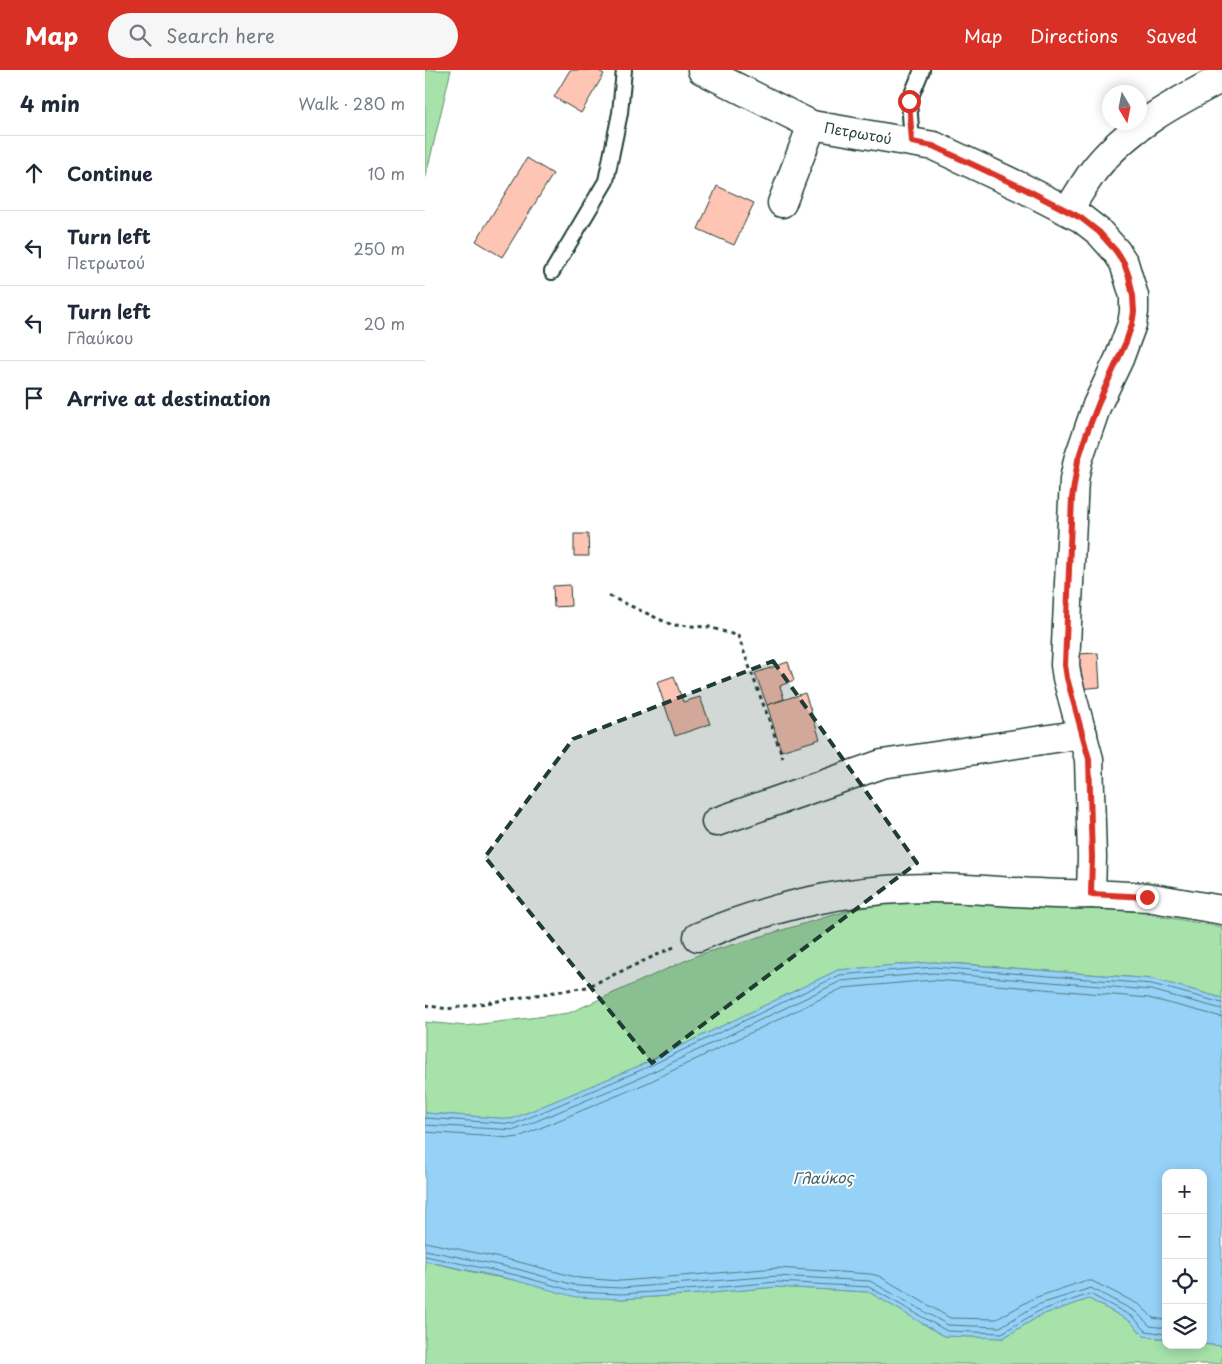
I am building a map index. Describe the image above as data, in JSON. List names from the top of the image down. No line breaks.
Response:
{"streets":{"street":["Πετρωτού"]},"water":["Γλαύκος"],"north":"bottom","page":{"header":"Map","search":"Search here","nav":["Map","Directions","Saved"],"heading":["4 min","Walk · 280 m"],"list":[["Continue","10 m"],["Turn left","Πετρωτού","250 m"],["Turn left","Γλαύκου","20 m"],"Arrive at destination"],"map_buttons":["+","−"]}}
